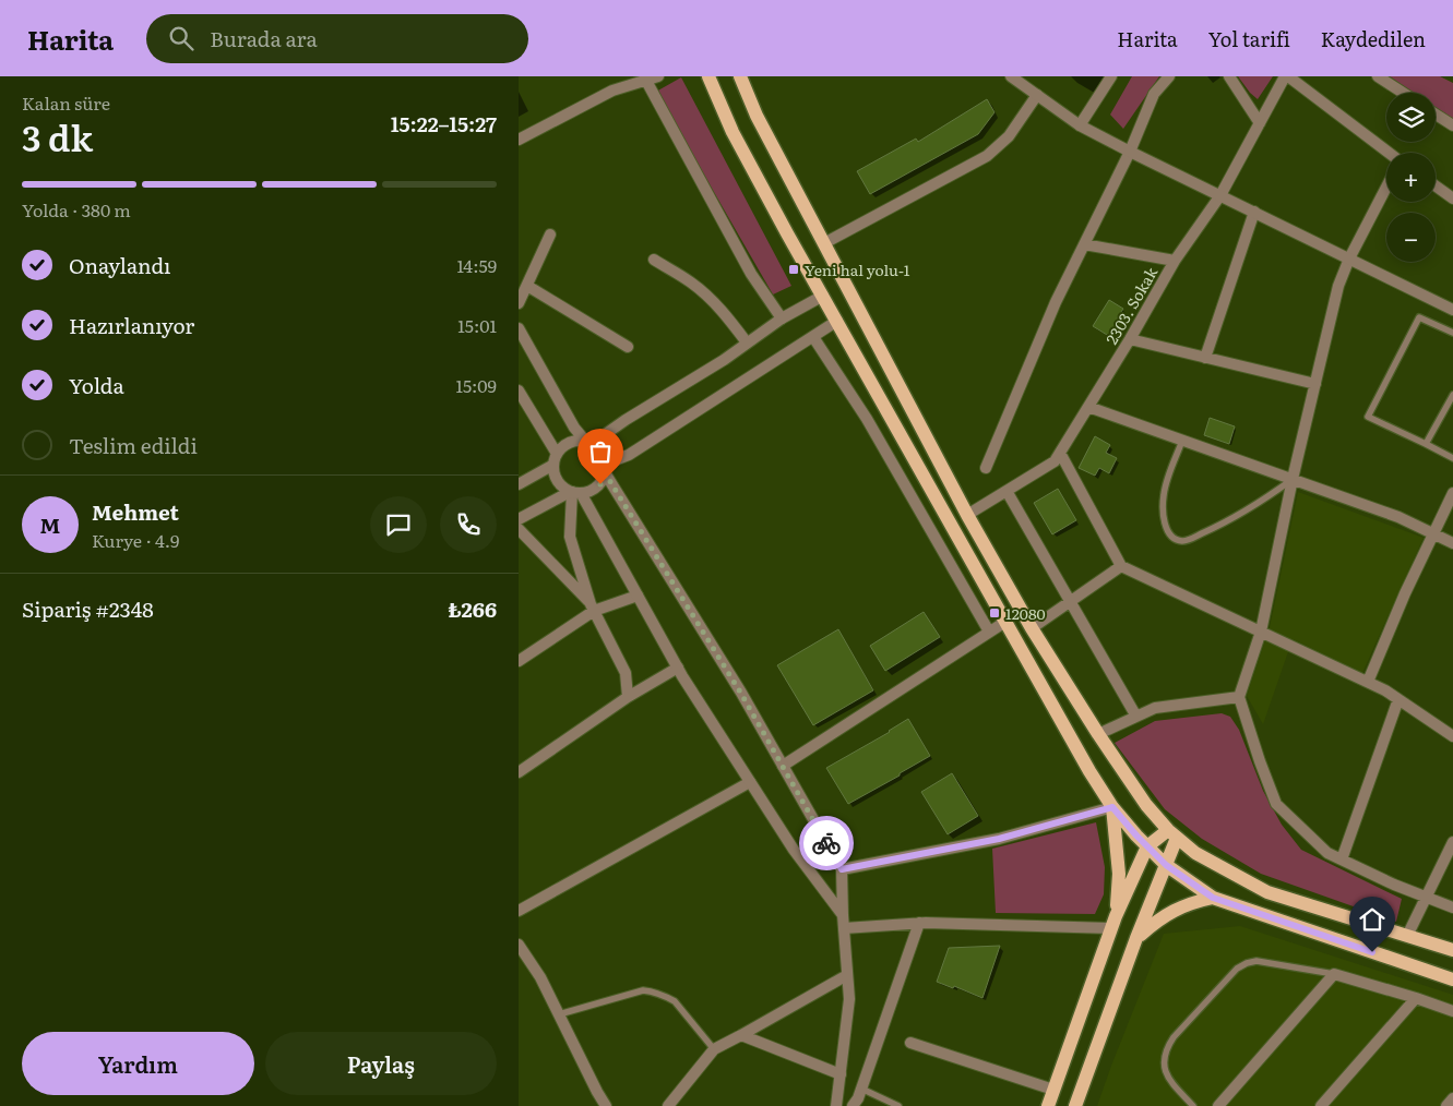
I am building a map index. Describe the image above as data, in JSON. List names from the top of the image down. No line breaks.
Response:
{"streets":{"street":["2303. Sokak"]},"places":{"transit":["Yeni hal yolu-1","12080"]},"page":{"header":"Harita","search":"Burada ara","nav":["Harita","Yol tarifi","Kaydedilen"],"heading":["3 dk","Kalan süre","15:22–15:27"],"panel":["Mehmet","Kurye · 4.9","Sipariş #2348","₺266"],"map_buttons":["+","−"],"bar":"Yolda · 380 m","list":[["Onaylandı","14:59"],["Hazırlanıyor","15:01"],["Yolda","15:09"],"Teslim edildi"],"round":"M","buttons":["Yardım","Paylaş"]}}
